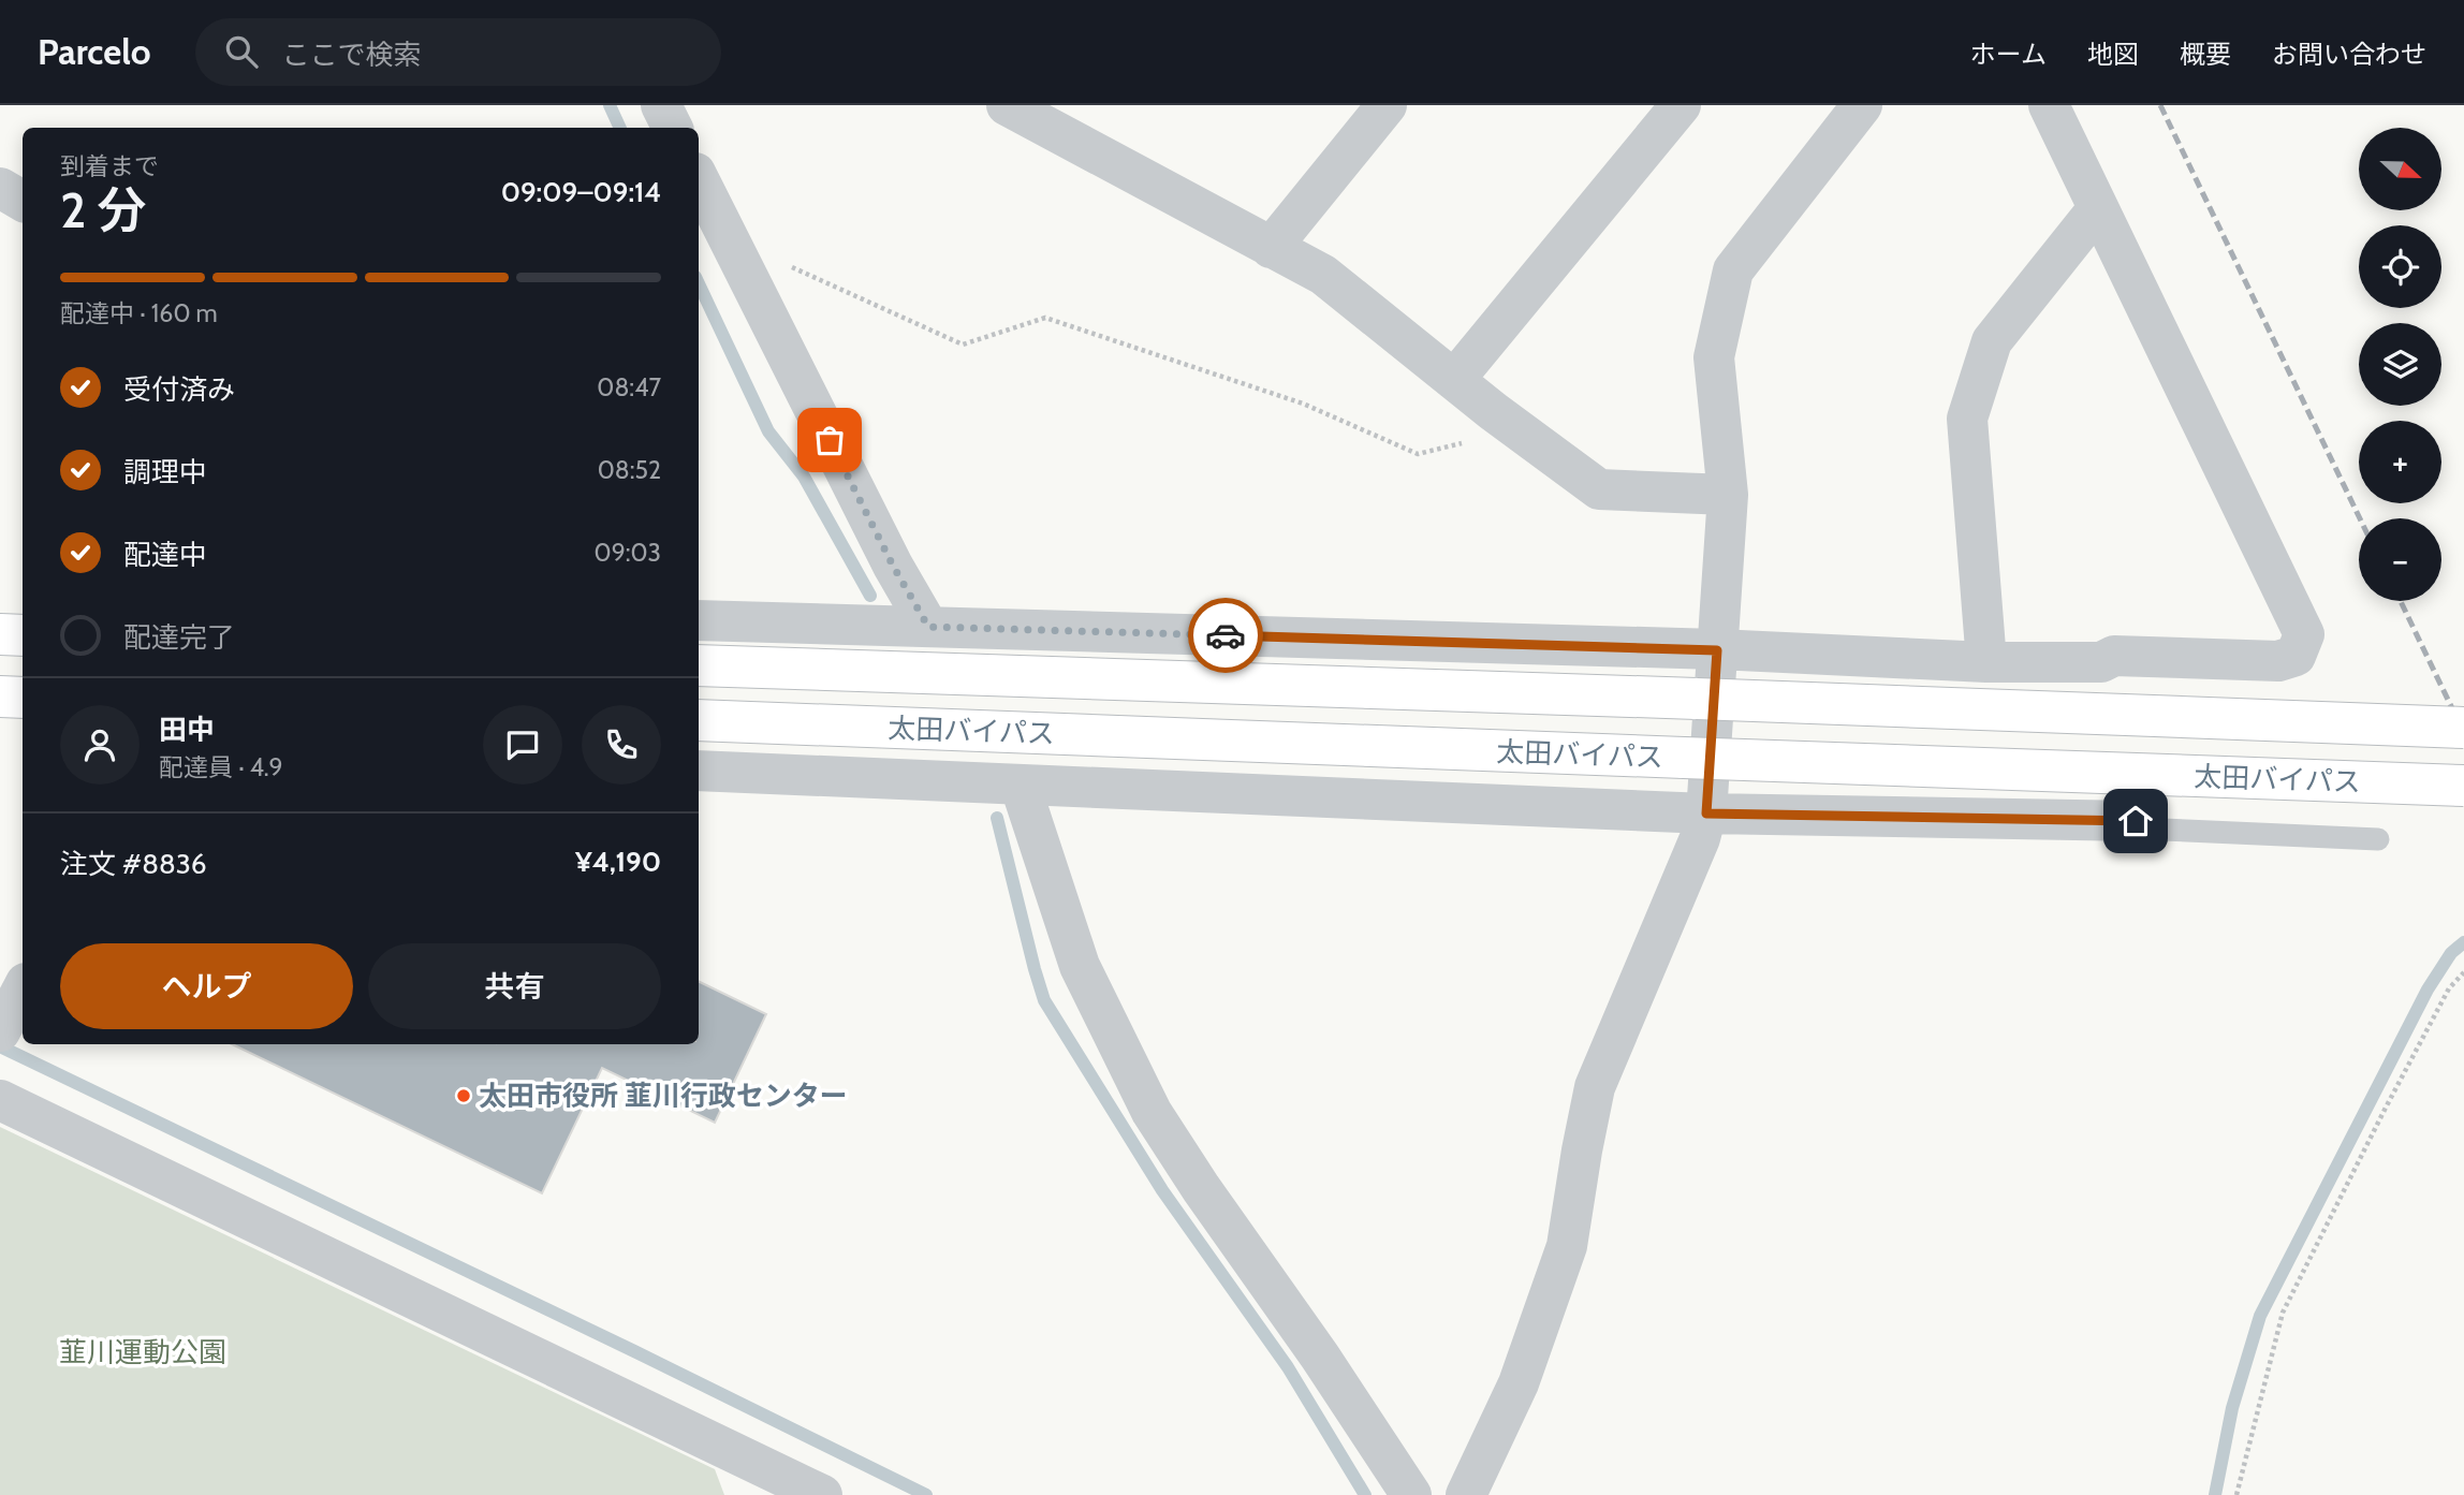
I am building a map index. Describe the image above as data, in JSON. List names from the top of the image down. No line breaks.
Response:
{"streets":{"highway":["太田バイパス"]},"parks":["韮川運動公園"],"places":["太田市役所 韮川行政センター"],"north":"right","page":{"header":"Parcelo","search":"ここで検索","nav":["ホーム","地図","概要","お問い合わせ"],"map_buttons":["+","−"],"heading":["2 分","到着まで","09:09–09:14"],"panel":["田中","配達員 · 4.9","注文 #8836","¥4,190"],"bar":"配達中 · 160 m","list":[["受付済み","08:47"],["調理中","08:52"],["配達中","09:03"],"配達完了"],"buttons":["ヘルプ","共有"]}}
